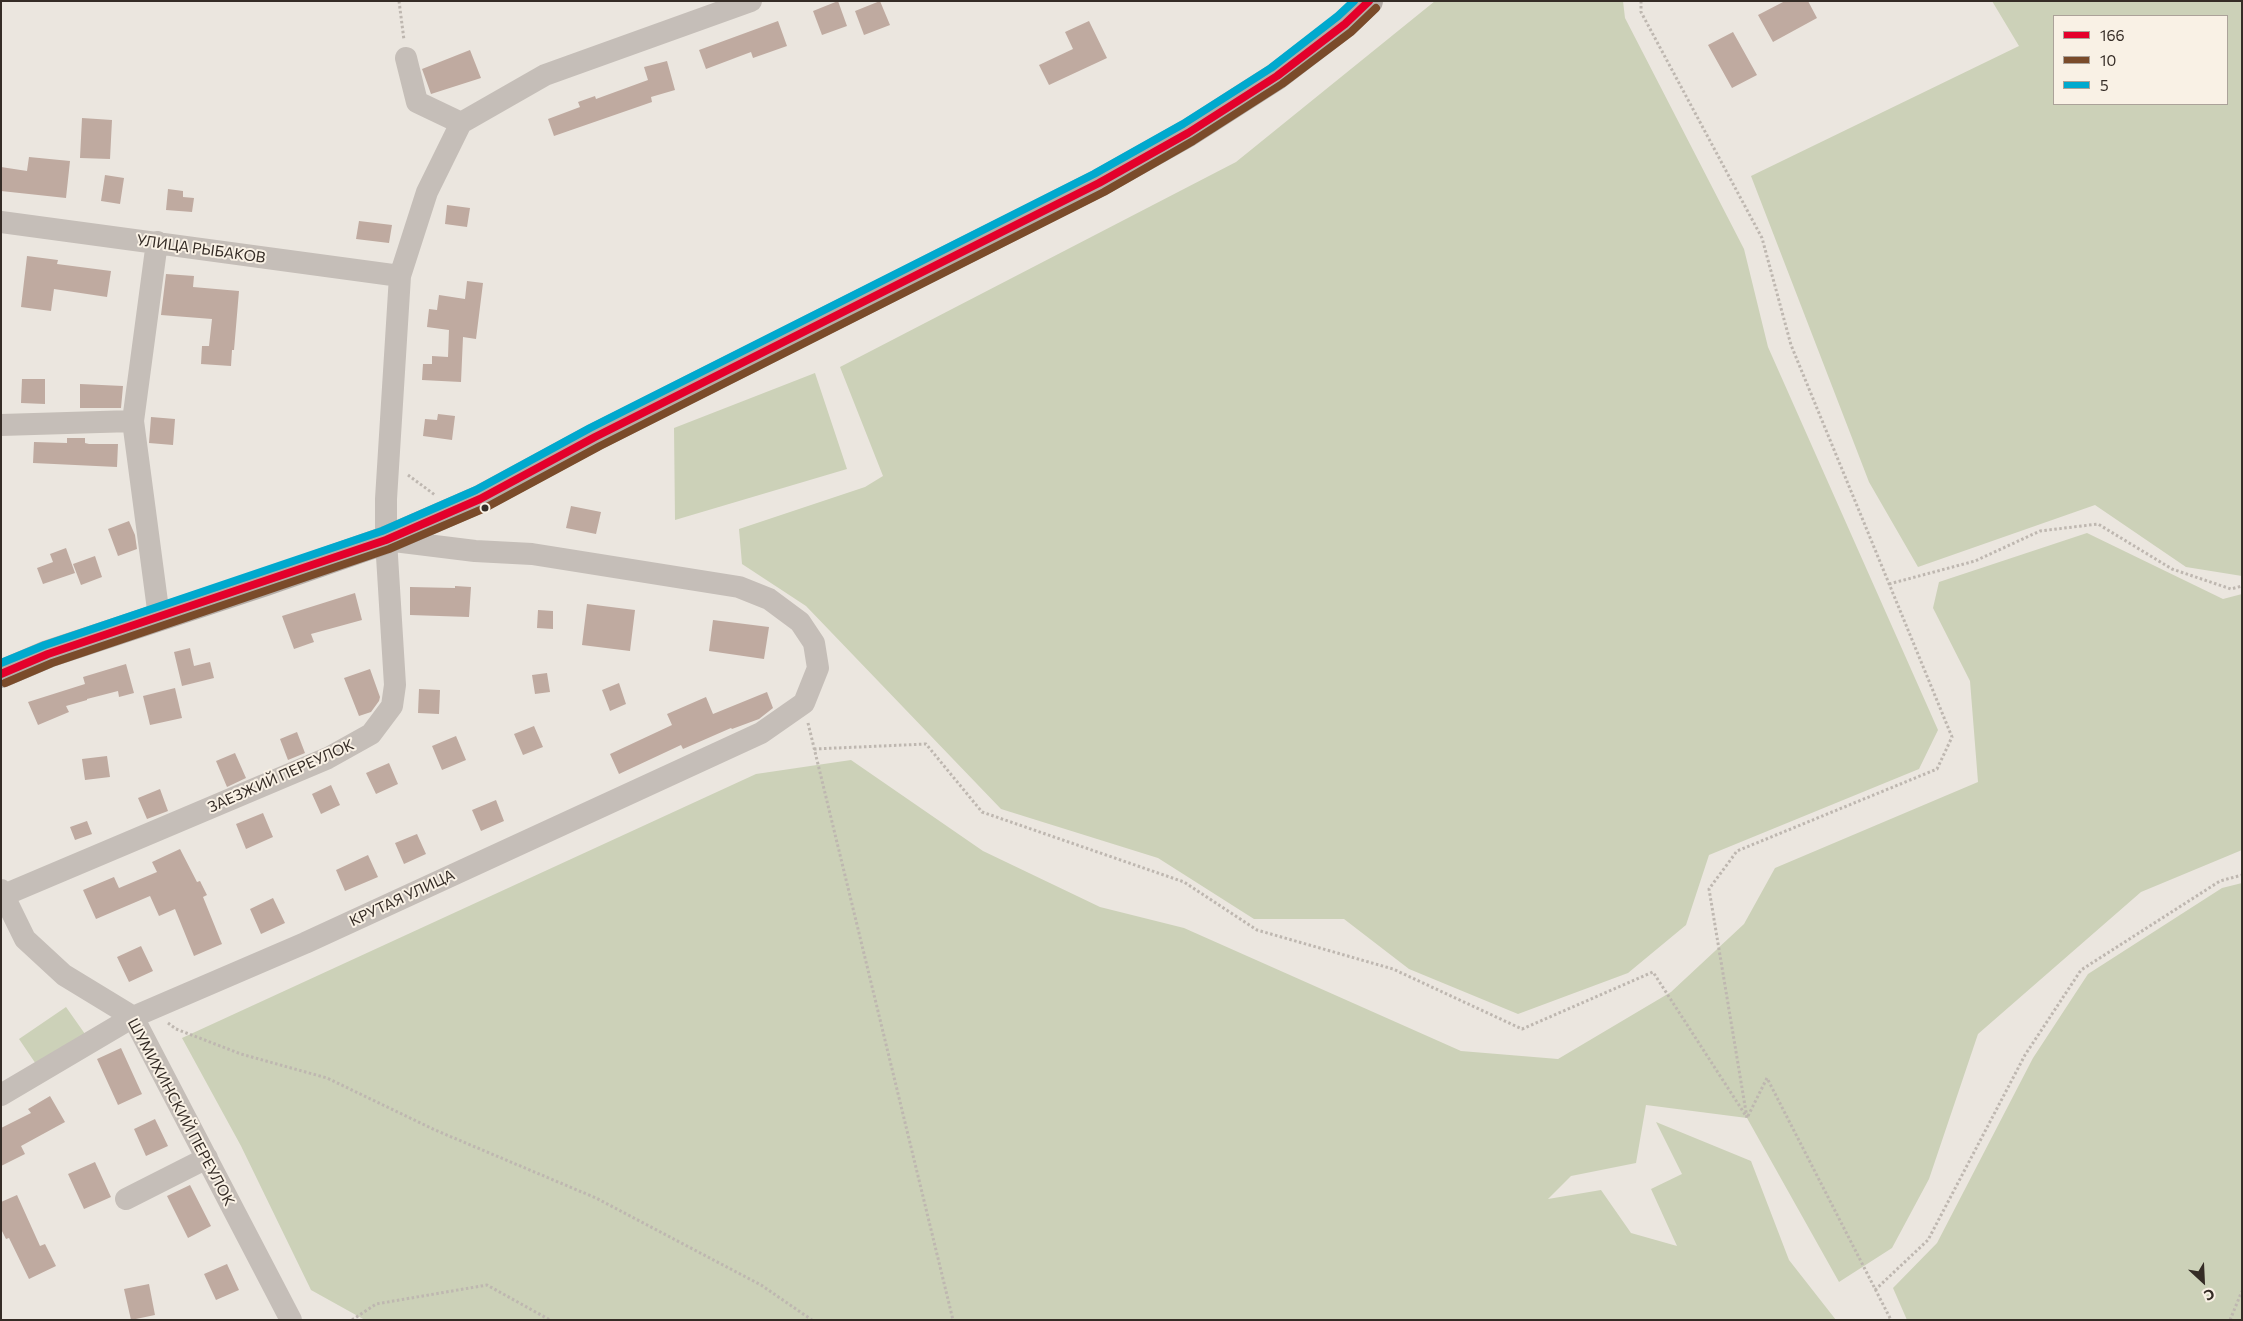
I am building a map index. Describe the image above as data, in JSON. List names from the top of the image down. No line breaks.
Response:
{"streets":{"street":["УЛИЦА РЫБАКОВ","ЗАЕЗЖИЙ ПЕРЕУЛОК","КРУТАЯ УЛИЦА","ШУМИХИНСКИЙ ПЕРЕУЛОК"]},"crossings":[["УЛИЦА РЫБАКОВ","ЗАЕЗЖИЙ ПЕРЕУЛОК"],["ЗАЕЗЖИЙ ПЕРЕУЛОК","ШУМИХИНСКИЙ ПЕРЕУЛОК"],["КРУТАЯ УЛИЦА","ШУМИХИНСКИЙ ПЕРЕУЛОК"]],"lines":["transit line 166","transit line 5","transit line 10"],"legend":["166","10","5"],"north":"bottom right"}
